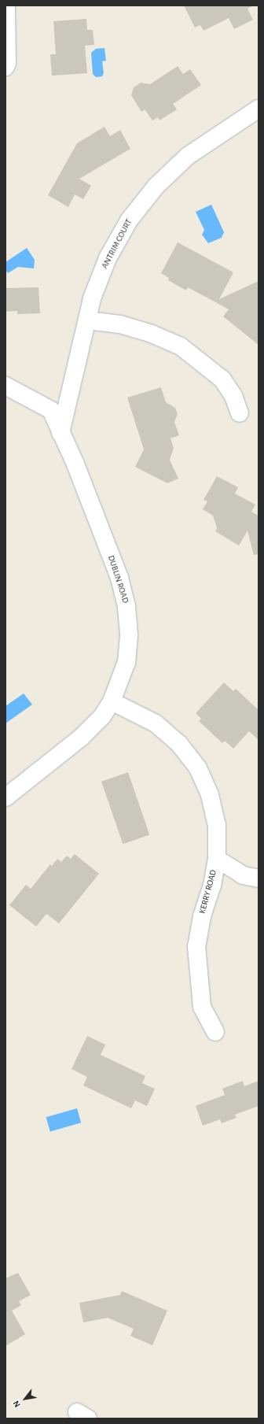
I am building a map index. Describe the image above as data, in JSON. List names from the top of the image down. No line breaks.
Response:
{"streets":{"street":["ANTRIM COURT","DUBLIN ROAD","KERRY ROAD"]},"crossings":[["ANTRIM COURT","DUBLIN ROAD"],["DUBLIN ROAD","KERRY ROAD"]],"north":"bottom left"}
